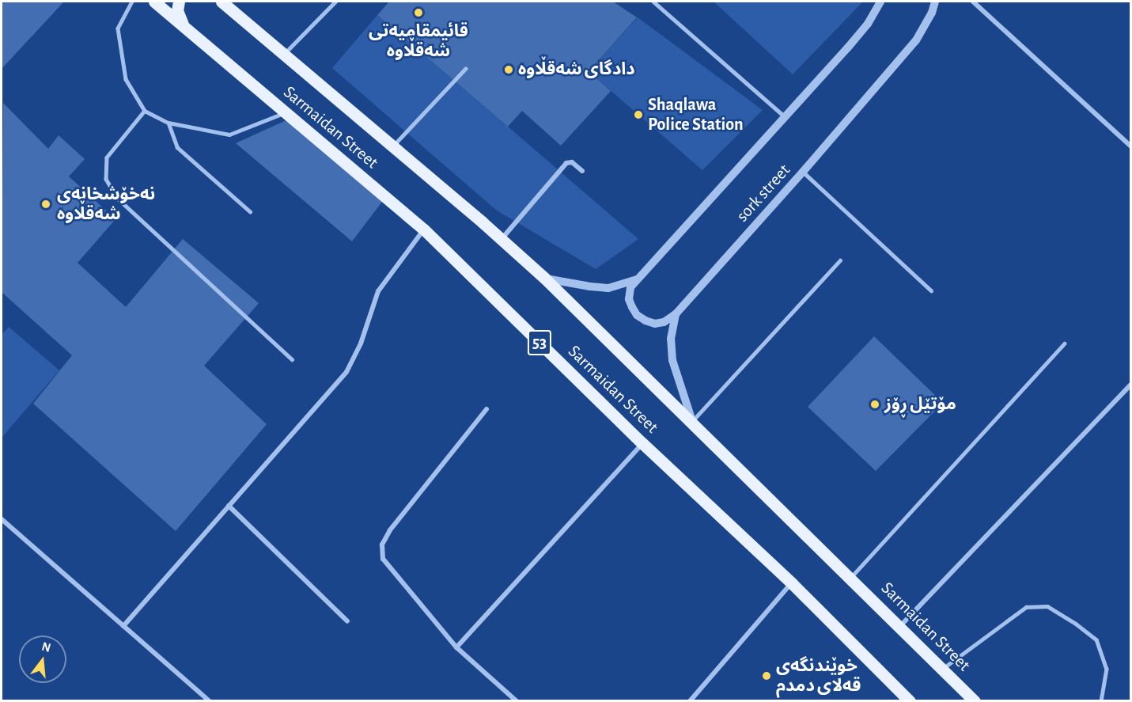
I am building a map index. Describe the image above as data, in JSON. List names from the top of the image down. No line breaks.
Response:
{"streets":{"main road":["Sarmaidan Street","53"],"street":["sork street"]},"crossings":[["Sarmaidan Street","sork street"]],"places":["قائیمقامیەتی شەقڵاوە","دادگای شەقڵاوە","Shaqlawa Police Station","نەخۆشخانەی شەقڵاوە","مۆتێل ڕۆز","خوێندنگەی قەلای دمدم"],"north":"top"}
